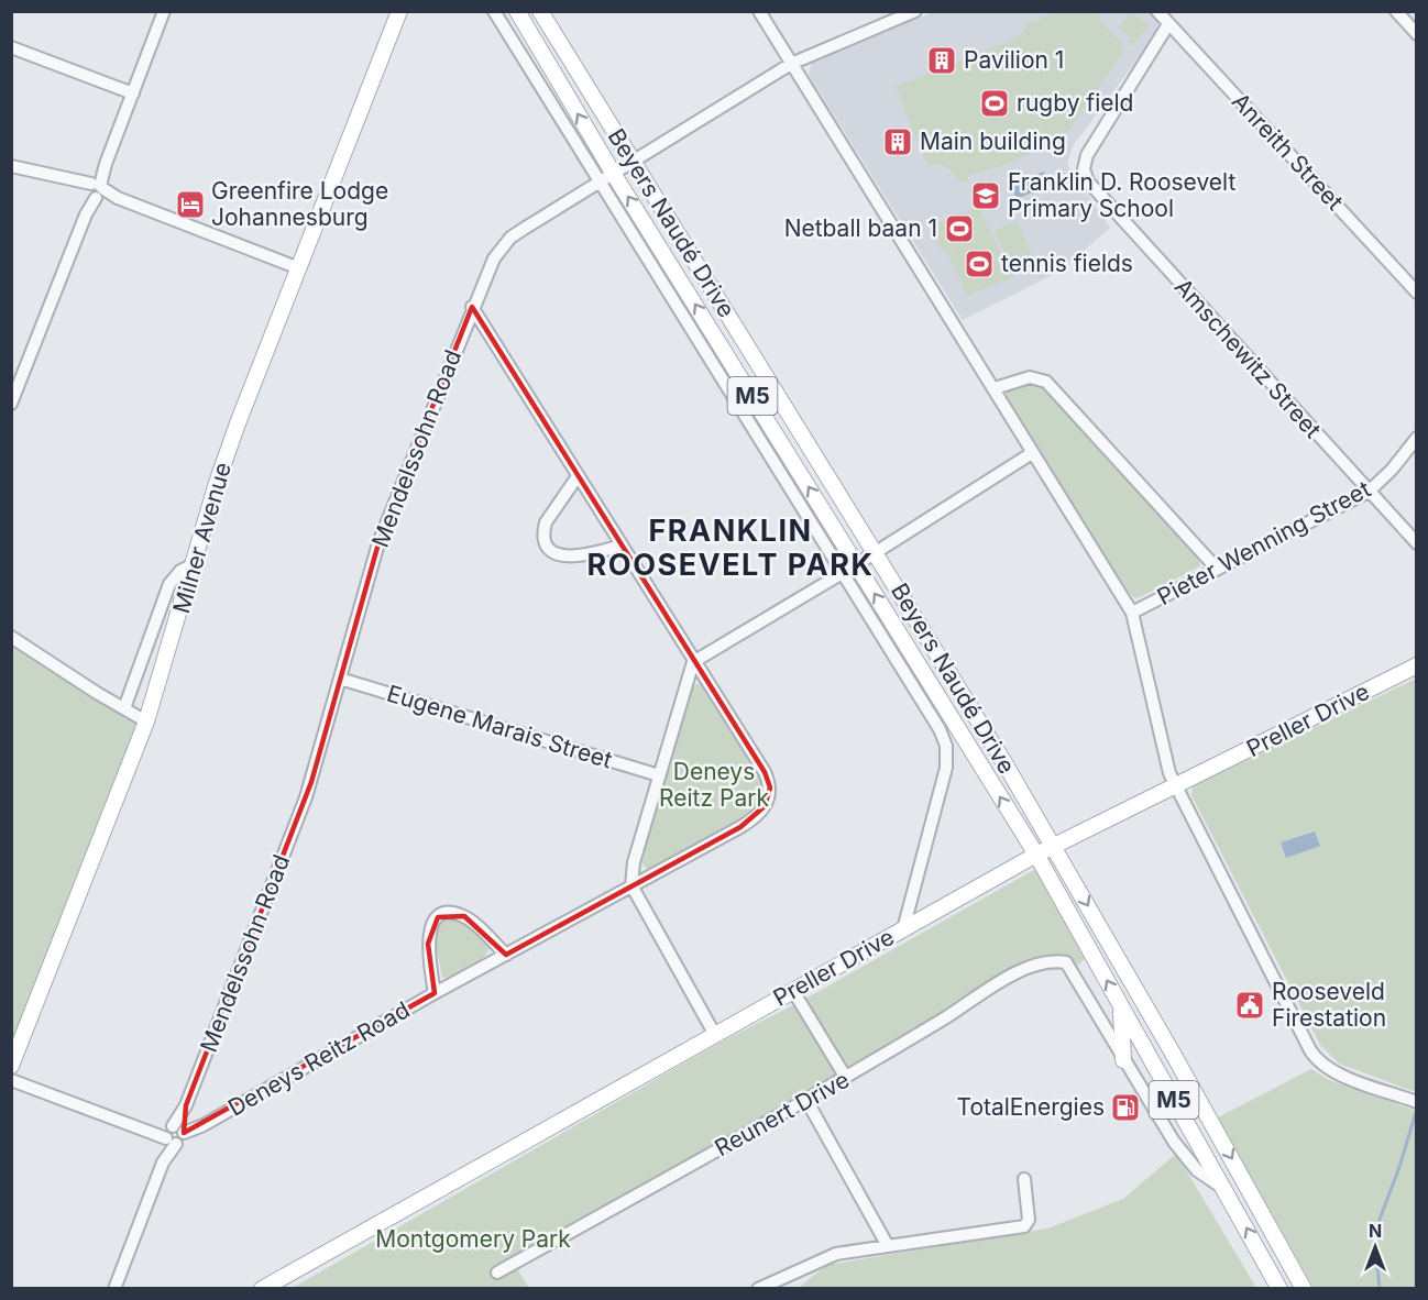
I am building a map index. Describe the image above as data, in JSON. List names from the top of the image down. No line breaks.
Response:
{"streets":{"main road":["Beyers Naudé Drive","M5","Milner Avenue","Preller Drive"],"street":["Anreith Street","Amschewitz Street","Mendelssohn Road","Pieter Wenning Street","Eugene Marais Street","Deneys Reitz Road","Reunert Drive"]},"crossings":[["Anreith Street","Amschewitz Street"],["Beyers Naudé Drive","Mendelssohn Road"],["Beyers Naudé Drive","Preller Drive"],["Beyers Naudé Drive","Reunert Drive"],["Amschewitz Street","Pieter Wenning Street"],["Mendelssohn Road","Eugene Marais Street"],["Mendelssohn Road","Deneys Reitz Road"]],"districts":["FRANKLIN ROOSEVELT PARK"],"parks":["Deneys Reitz Park","Montgomery Park"],"places":{"building":["Pavilion 1","Main building"],"sports":["rugby field","Netball baan 1","tennis fields"],"school or university":["Franklin D. Roosevelt Primary School"],"hotel":["Greenfire Lodge Johannesburg"],"public building":["Rooseveld Firestation"],"fuel station":["TotalEnergies"]},"north":"top"}
